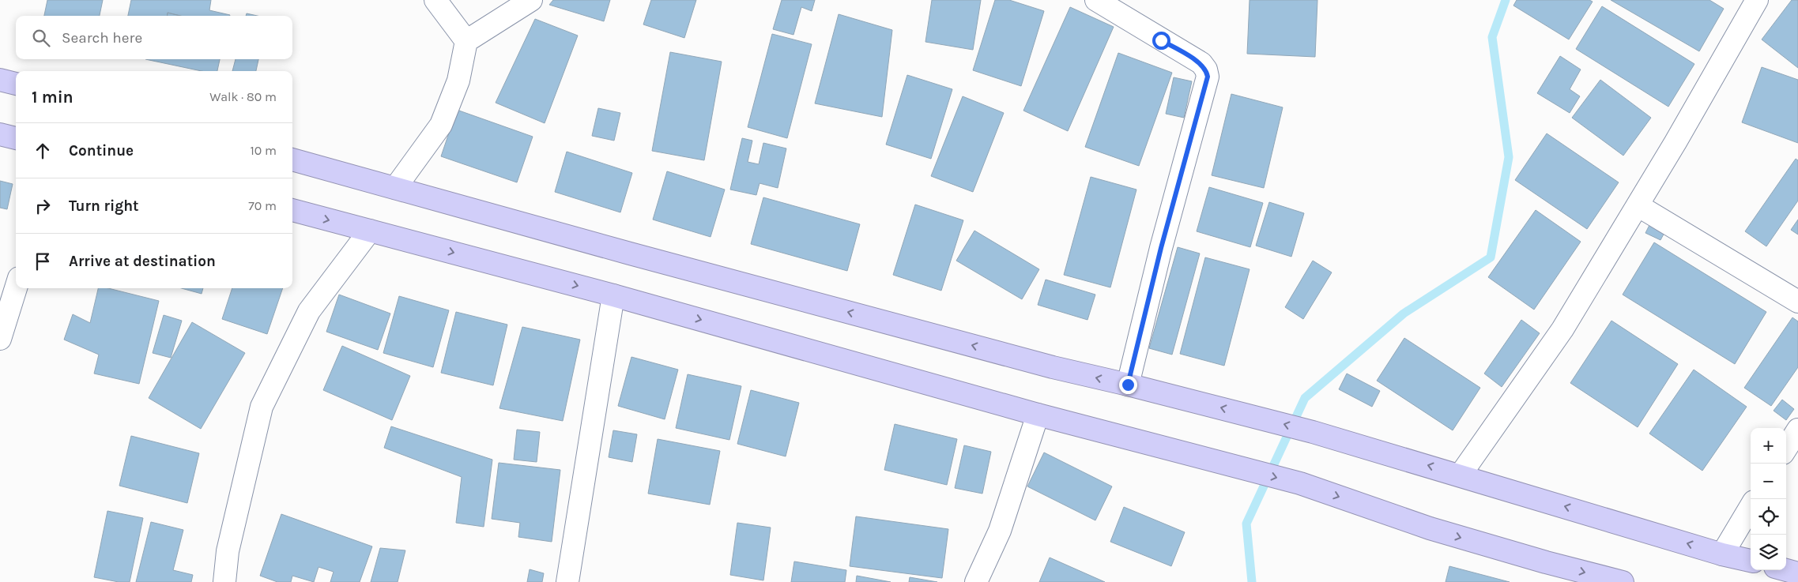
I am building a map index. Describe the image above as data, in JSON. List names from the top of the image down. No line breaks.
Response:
{"page":{"search":"Search here","heading":["1 min","Walk · 80 m"],"list":[["Continue","10 m"],["Turn right","70 m"],"Arrive at destination"],"map_buttons":["+","−"]}}
